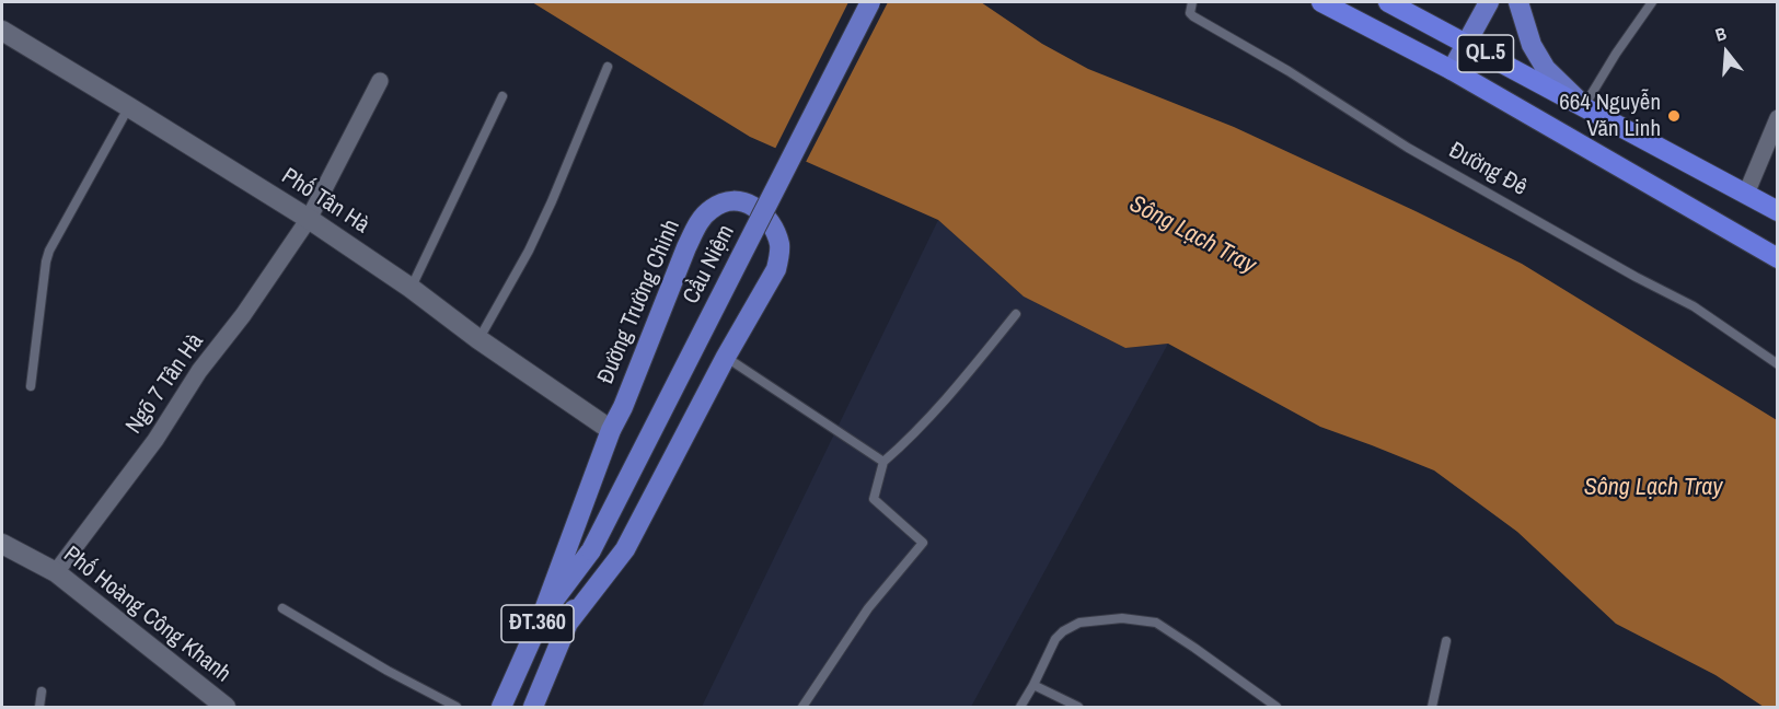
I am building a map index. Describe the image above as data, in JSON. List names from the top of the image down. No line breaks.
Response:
{"streets":{"highway":["QL.5"],"main road":["Cầu Niệm","Đường Trường Chinh","ĐT.360"],"street":["Phố Tân Hà","Ngõ 7 Tân Hà","Phố Hoàng Công Khanh"],"lane":["Đường Đê"]},"crossings":[["Phố Tân Hà","Đường Trường Chinh"],["Phố Tân Hà","Ngõ 7 Tân Hà"],["Cầu Niệm","Đường Trường Chinh"],["Ngõ 7 Tân Hà","Phố Hoàng Công Khanh"]],"water":["Sông Lạch Tray"],"places":["664 Nguyễn Văn Linh"],"north":"top"}
